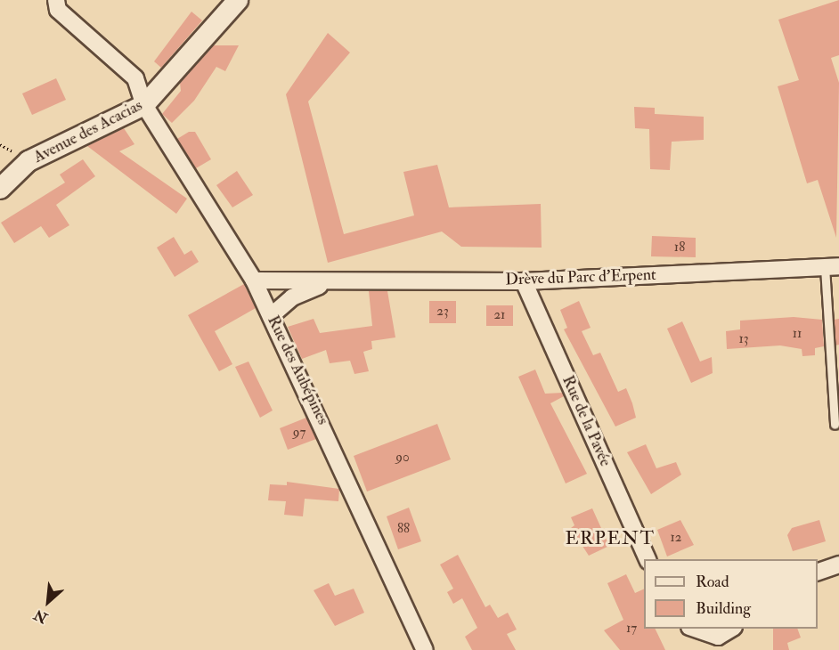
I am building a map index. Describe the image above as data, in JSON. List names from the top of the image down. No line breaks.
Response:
{"streets":{"street":["Avenue des Acacias","Drève du Parc d'Erpent","Rue des Aubépines","Rue de la Pavée"]},"crossings":[["Avenue des Acacias","Rue des Aubépines"],["Drève du Parc d'Erpent","Rue des Aubépines"],["Drève du Parc d'Erpent","Rue de la Pavée"]],"districts":["ERPENT"],"house_numbers":["18","23","21","11","13","97","90","88","12","17"],"legend":["Road","Building"],"north":"bottom left"}
